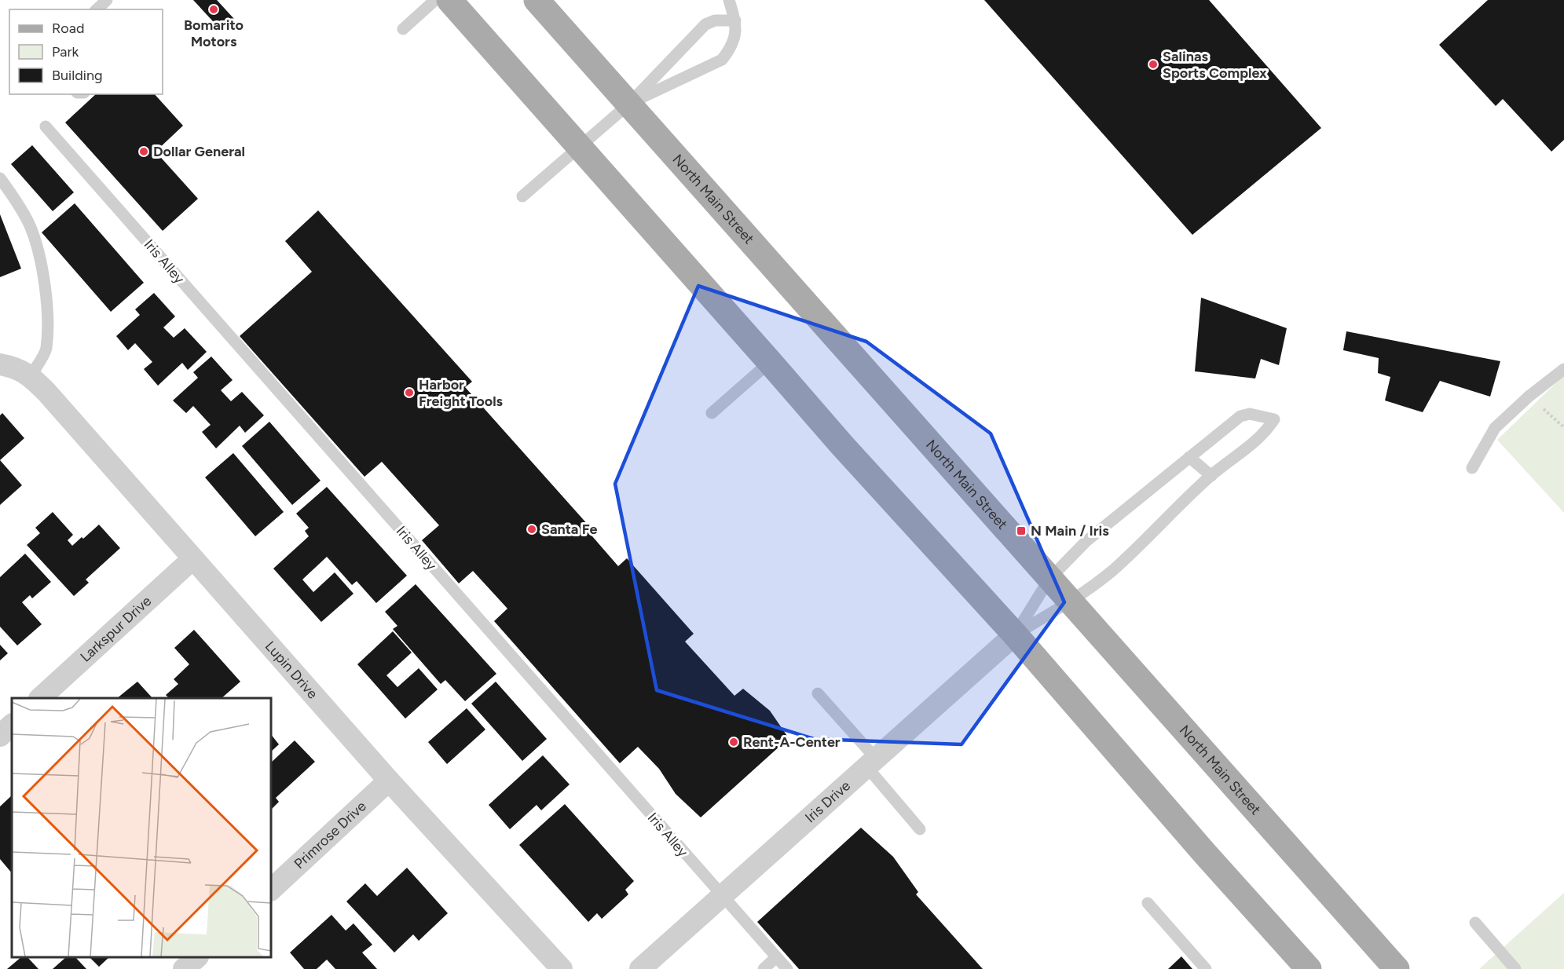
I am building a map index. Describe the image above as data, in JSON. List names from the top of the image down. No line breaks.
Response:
{"streets":{"main road":["North Main Street"],"street":["Larkspur Drive","Lupin Drive","Iris Drive","Primrose Drive"],"lane":["Iris Alley"]},"crossings":[["Iris Alley","Iris Drive"],["Larkspur Drive","Lupin Drive"],["Lupin Drive","Primrose Drive"]],"places":{"other":["Bomarito Motors","Salinas Sports Complex","Dollar General","Harbor Freight Tools","Santa Fe","Rent-A-Center"],"transit":["N Main / Iris"]},"legend":["Road","Park","Building"]}
